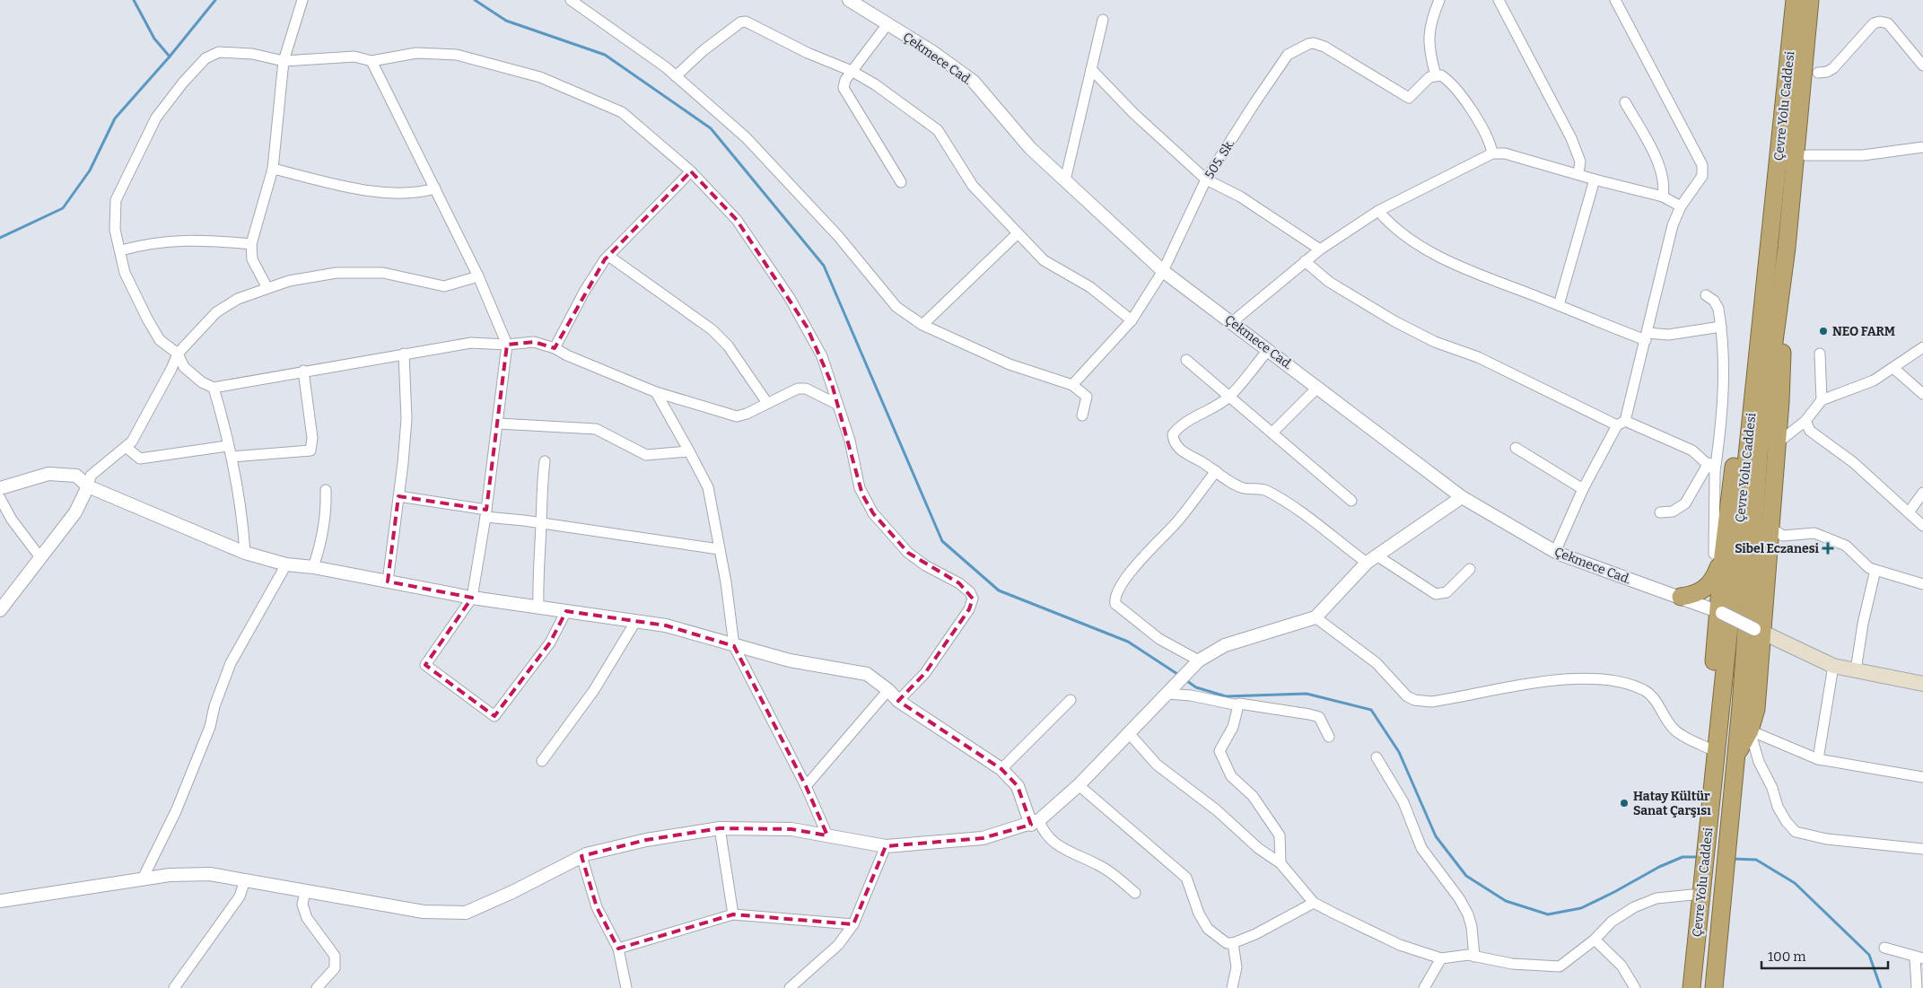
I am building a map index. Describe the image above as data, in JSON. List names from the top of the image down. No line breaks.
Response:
{"streets":{"highway":["Çevre Yolu Caddesi"],"street":["Çekmece Cad.","505. Sk."]},"crossings":[["Çekmece Cad.","505. Sk."]],"places":{"other":["NEO FARM","Hatay Kültür Sanat Çarşısı"],"health":["Sibel Eczanesi"]},"scale_bar":"100 m"}
